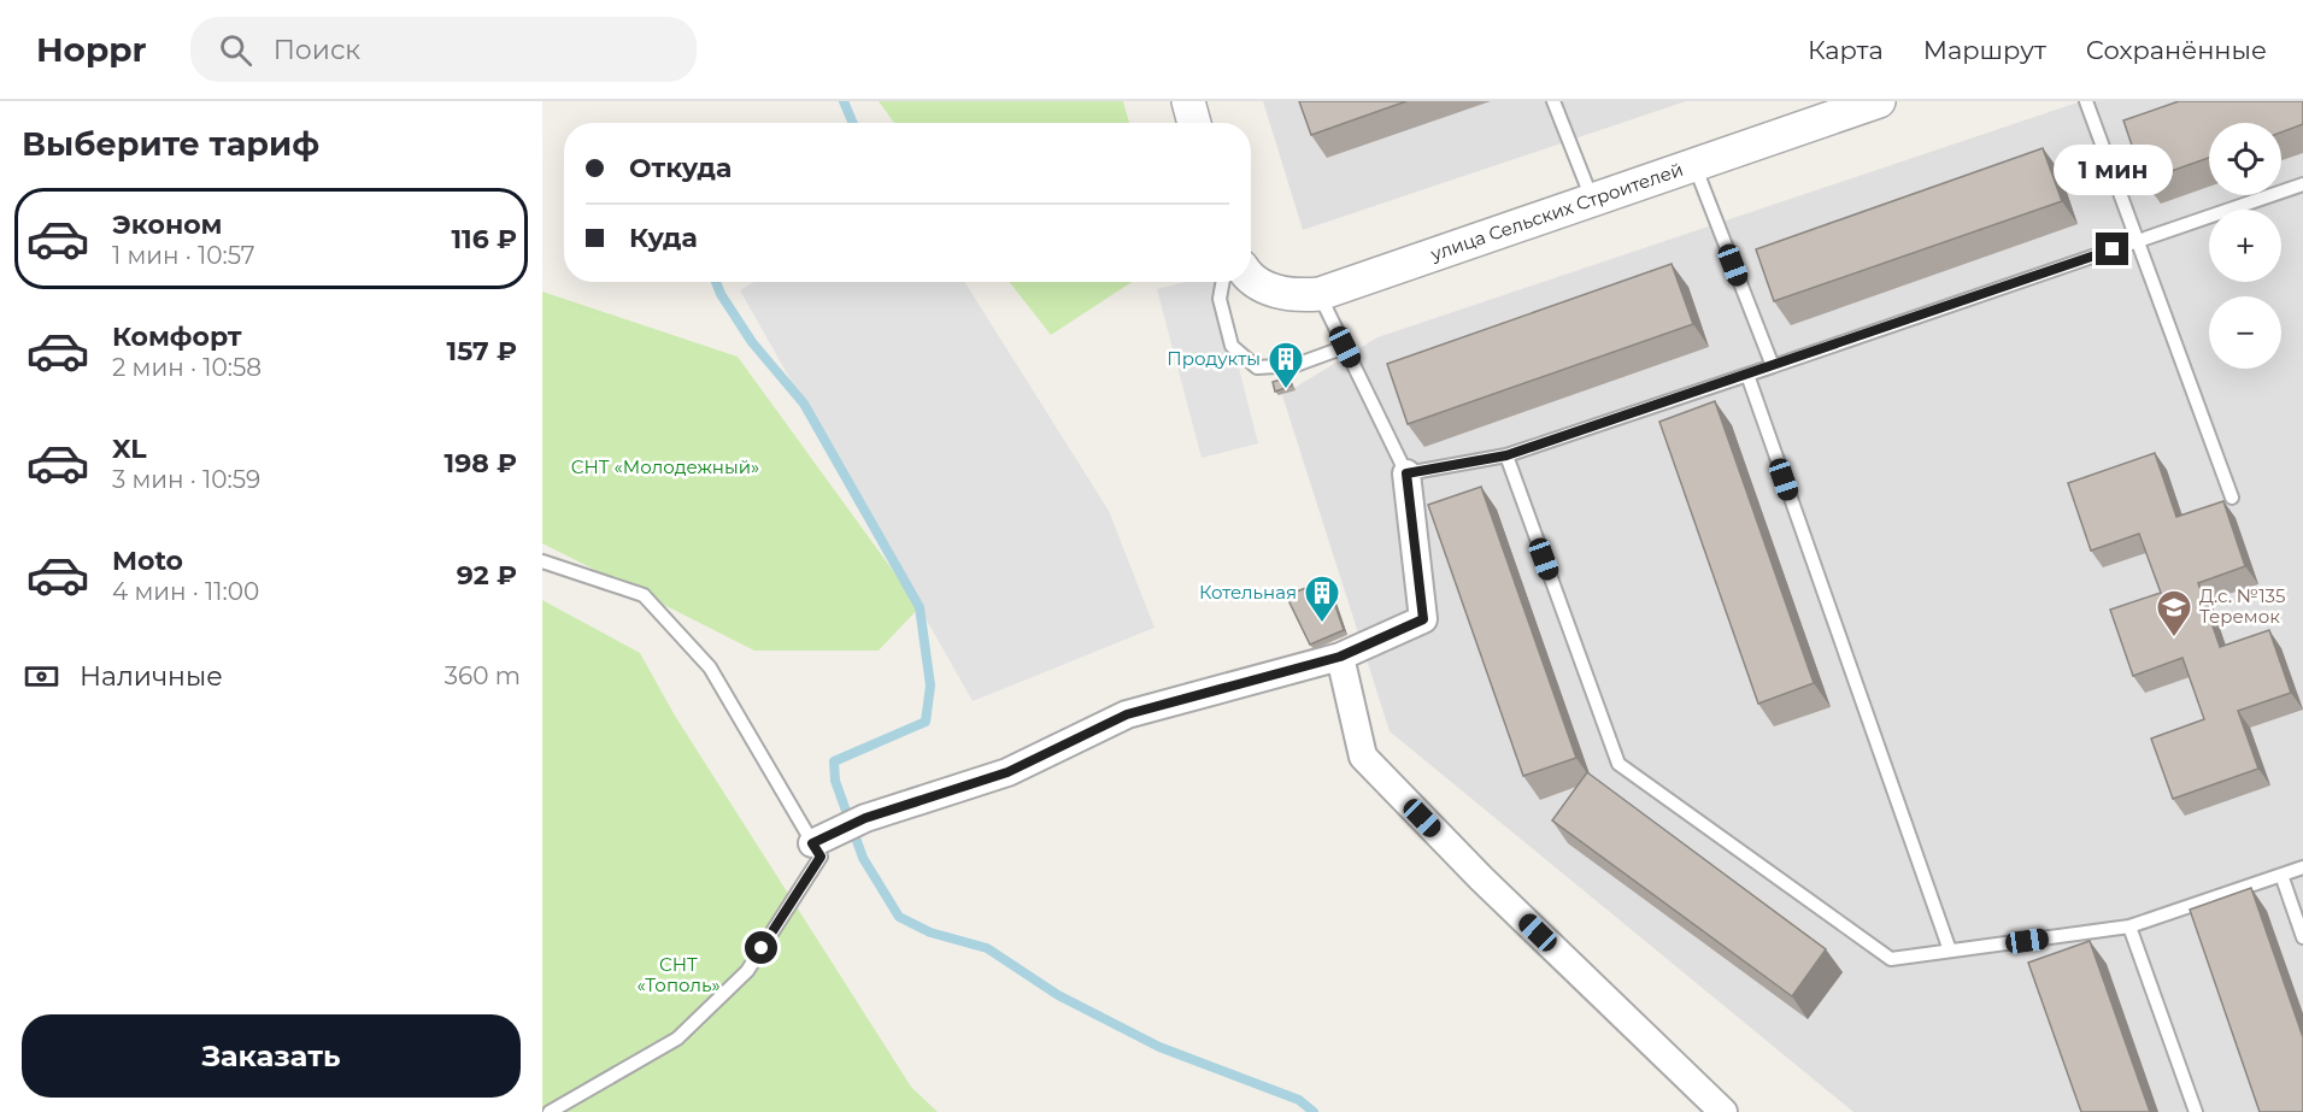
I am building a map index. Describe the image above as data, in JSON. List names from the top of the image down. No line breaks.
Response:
{"streets":{"street":["улица Сельских Строителей"]},"parks":["СНТ «Молодежный»","СНТ «Тополь»"],"places":{"building":["Продукты","Котельная"],"school or university":["Д.с. №135 Теремок"]},"page":{"header":"Hoppr","search":"Поиск","nav":["Карта","Маршрут","Сохранённые"],"heading":"Выберите тариф","map_buttons":["+","−"],"banner":["Откуда","Куда"],"bubble":"1 мин","list":[{"name":"Эконом","note":"1 мин · 10:57","value":"116 ₽"},{"name":"Комфорт","note":"2 мин · 10:58","value":"157 ₽"},{"name":"XL","note":"3 мин · 10:59","value":"198 ₽"},{"name":"Moto","note":"4 мин · 11:00","value":"92 ₽"}],"pay":["Наличные","360 m"],"buttons":"Заказать"}}
